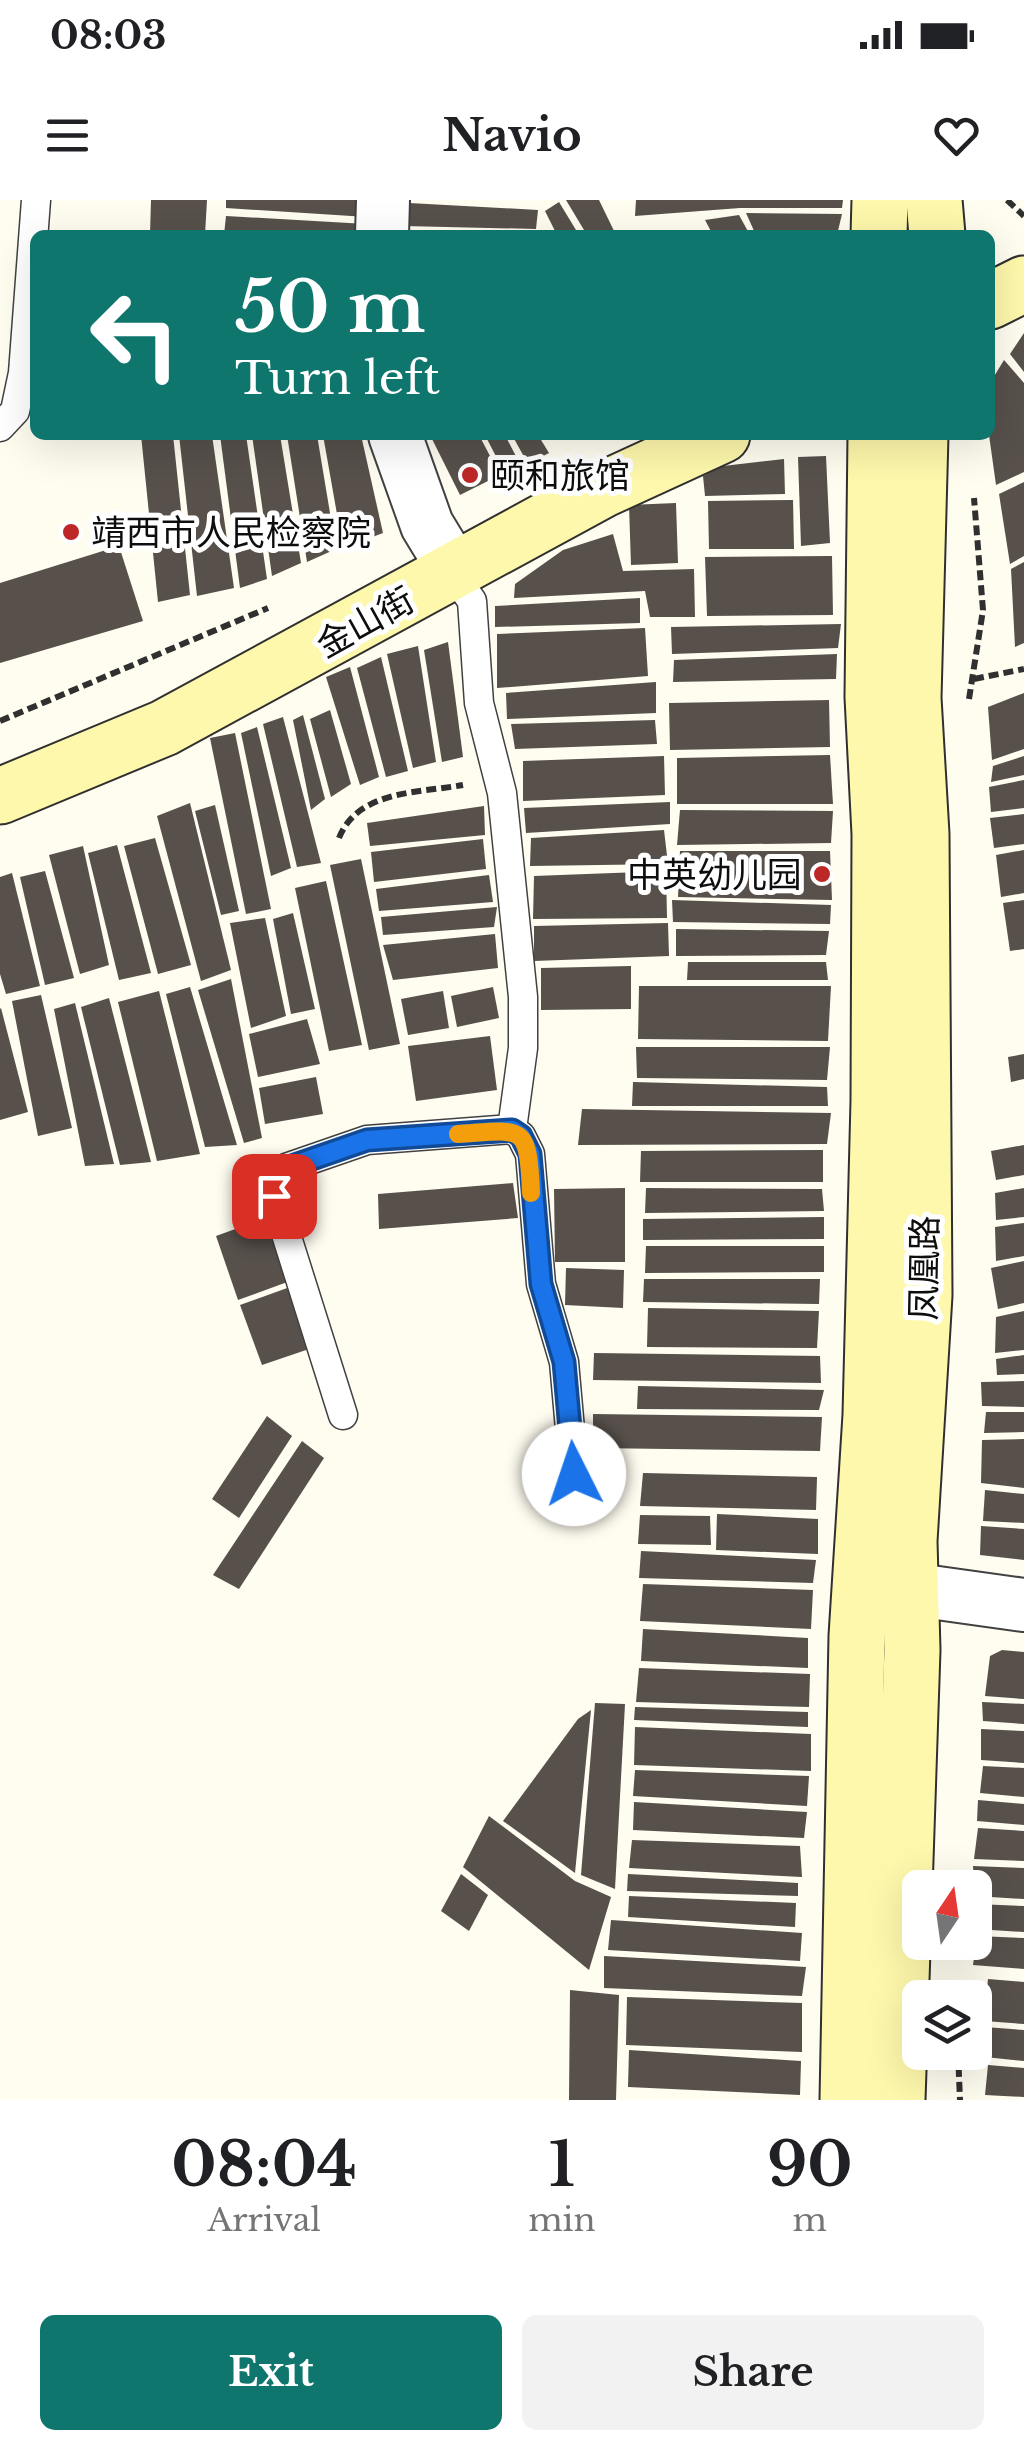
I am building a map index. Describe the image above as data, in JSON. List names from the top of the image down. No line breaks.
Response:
{"streets":{"main road":["金山街","凤凰路"]},"places":["颐和旅馆","靖西市人民检察院","中英幼儿园"],"north":"top","page":{"status":"08:03","header":"Navio","turn":["50 m","Turn left"],"eta":["08:04","Arrival","1","min","90","m"],"buttons":["Exit","Share"]}}
